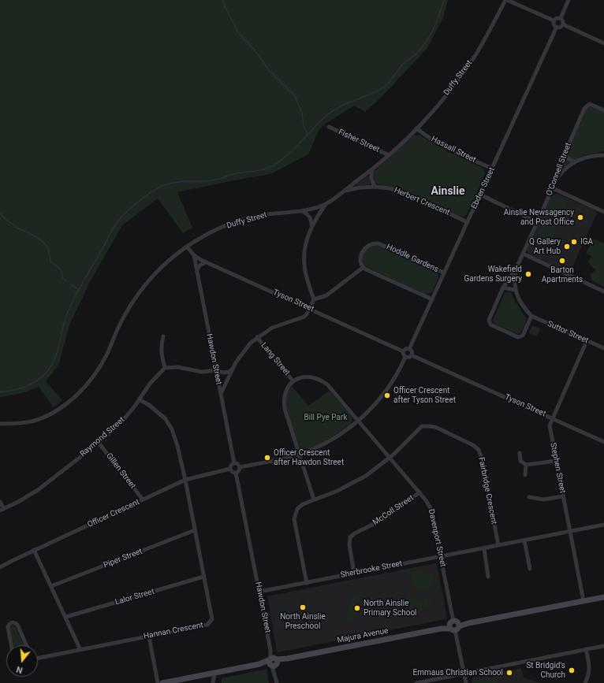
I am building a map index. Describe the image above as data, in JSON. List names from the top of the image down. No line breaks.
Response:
{"streets":{"main road":["Majura Avenue"],"street":["Duffy Street","Fisher Street","Hassall Street","O'Connell Street","Ebden Street","Herbert Crescent","Hoddle Gardens","Tyson Street","Suttor Street","Hawdon Street","Lang Street","Raymond Street","Stephen Street","Gillen Street","Fairbridge Crescent","McColl Street","Officer Crescent","Davenport Street","Piper Street","Sherbrooke Street","Lalor Street","Hannan Crescent"]},"crossings":[["Duffy Street","Fisher Street"],["Duffy Street","Hassall Street"],["Duffy Street","Herbert Crescent"],["Duffy Street","Tyson Street"],["Hassall Street","Ebden Street"],["O'Connell Street","Suttor Street"],["Ebden Street","Herbert Crescent"],["Ebden Street","Hoddle Gardens"],["Ebden Street","Tyson Street"],["Tyson Street","Hawdon Street"],["Tyson Street","Stephen Street"],["Suttor Street","Stephen Street"],["Hawdon Street","Officer Crescent"],["Hawdon Street","Sherbrooke Street"],["Hawdon Street","Majura Avenue"],["Lang Street","Davenport Street"],["Raymond Street","Gillen Street"],["Raymond Street","Hannan Crescent"],["Stephen Street","Sherbrooke Street"],["Stephen Street","Majura Avenue"],["Gillen Street","Officer Crescent"],["Fairbridge Crescent","Davenport Street"],["Fairbridge Crescent","Sherbrooke Street"],["McColl Street","Davenport Street"],["McColl Street","Sherbrooke Street"],["Officer Crescent","Hannan Crescent"],["Davenport Street","Sherbrooke Street"],["Davenport Street","Majura Avenue"],["Piper Street","Hannan Crescent"],["Lalor Street","Hannan Crescent"]],"districts":["Ainslie"],"parks":["Bill Pye Park"],"places":["Ainslie Newsagency and Post Office","IGA","Q Gallery Art Hub","Barton Apartments","Wakefield Gardens Surgery","Officer Crescent after Tyson Street","Officer Crescent after Hawdon Street","North Ainslie Preschool","North Ainslie Primary School","St Bridgid's Church","Emmaus Christian School"],"north":"bottom"}
